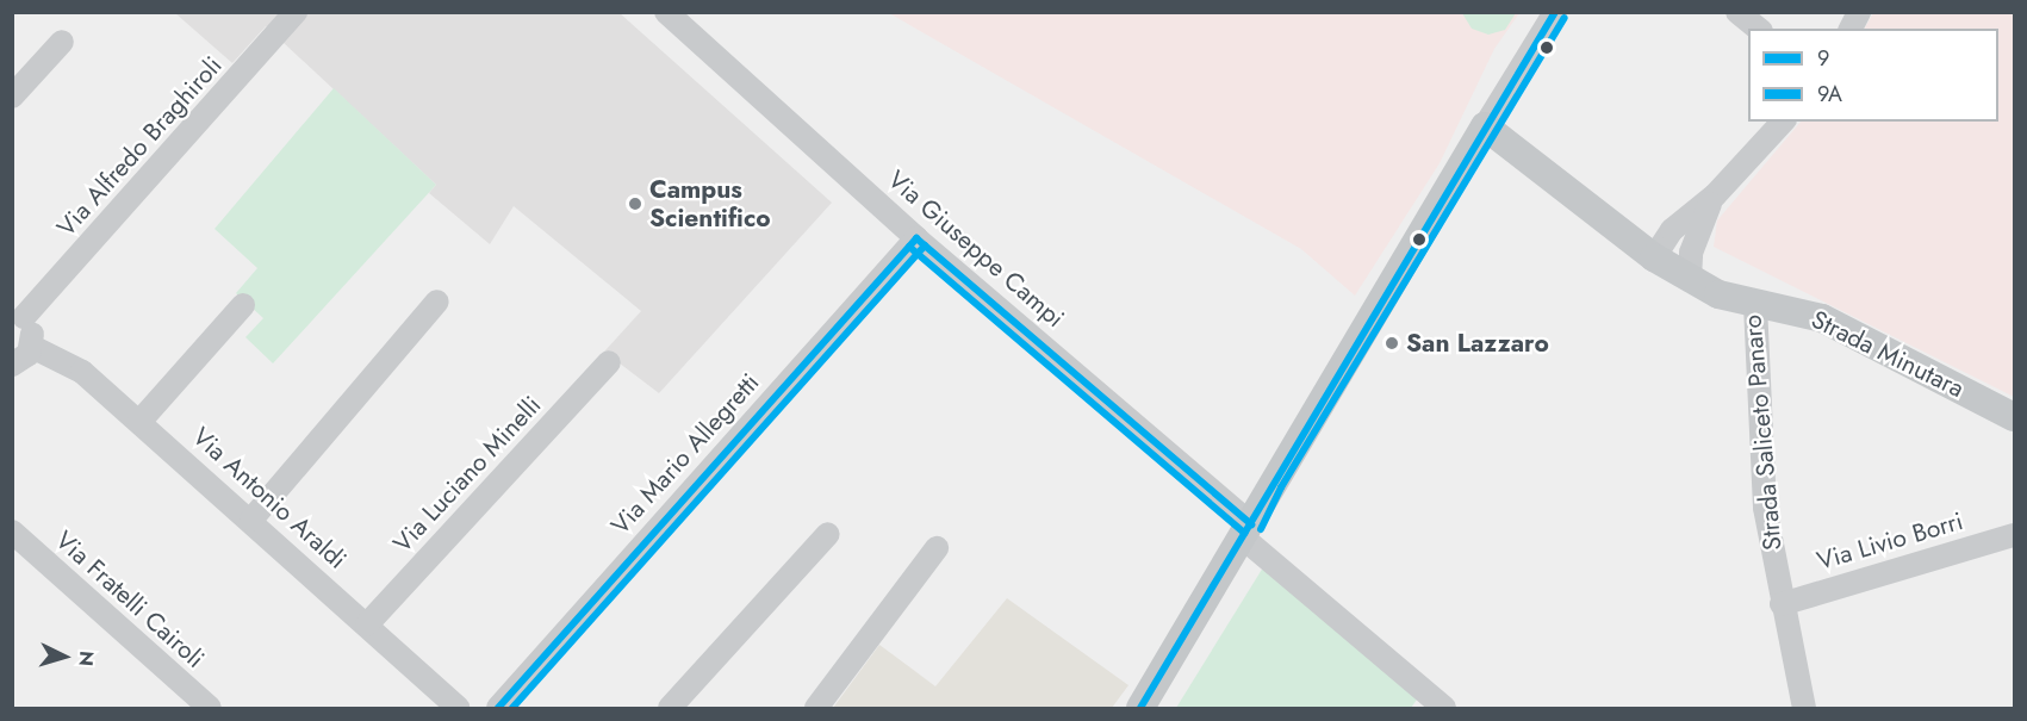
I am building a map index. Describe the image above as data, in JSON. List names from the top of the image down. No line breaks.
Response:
{"streets":{"main road":["Strada Minutara","Strada Saliceto Panaro"],"street":["Via Alfredo Braghiroli","Via Giuseppe Campi","Via Mario Allegretti","Via Luciano Minelli","Via Antonio Araldi","Via Livio Borri","Via Fratelli Cairoli"]},"crossings":[["Via Giuseppe Campi","Via Mario Allegretti"],["Strada Minutara","Strada Saliceto Panaro"],["Strada Saliceto Panaro","Via Livio Borri"],["Via Luciano Minelli","Via Antonio Araldi"]],"places":["Campus Scientifico","San Lazzaro"],"lines":["transit line 9","transit line 9A"],"legend":["9","9A"],"north":"right"}
